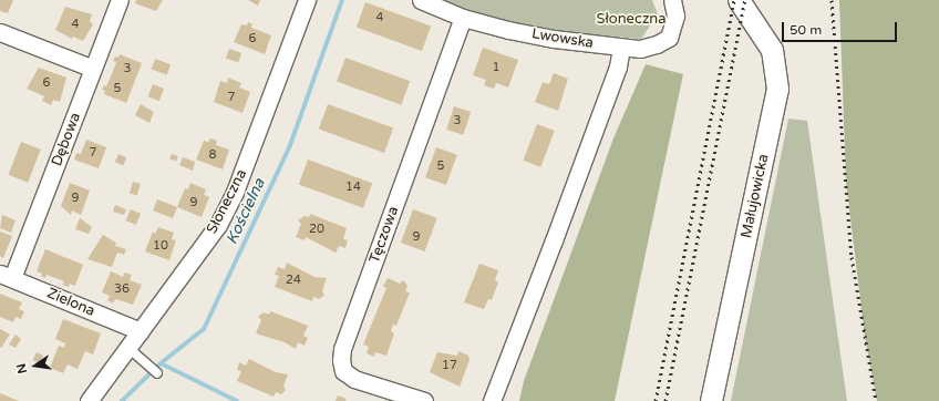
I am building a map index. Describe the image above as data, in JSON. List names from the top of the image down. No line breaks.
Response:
{"streets":{"street":["Lwowska","Dębowa","Małujowicka","Słoneczna","Tęczowa","Zielona"]},"crossings":[["Lwowska","Tęczowa"],["Dębowa","Zielona"],["Słoneczna","Zielona"]],"water":["Kościelna"],"parks":["Słoneczna"],"house_numbers":["4","4","6","1","3","6","5","7","3","7","8","5","14","9","9","20","9","10","24","36","17"],"scale_bar":"50 m","north":"left"}
